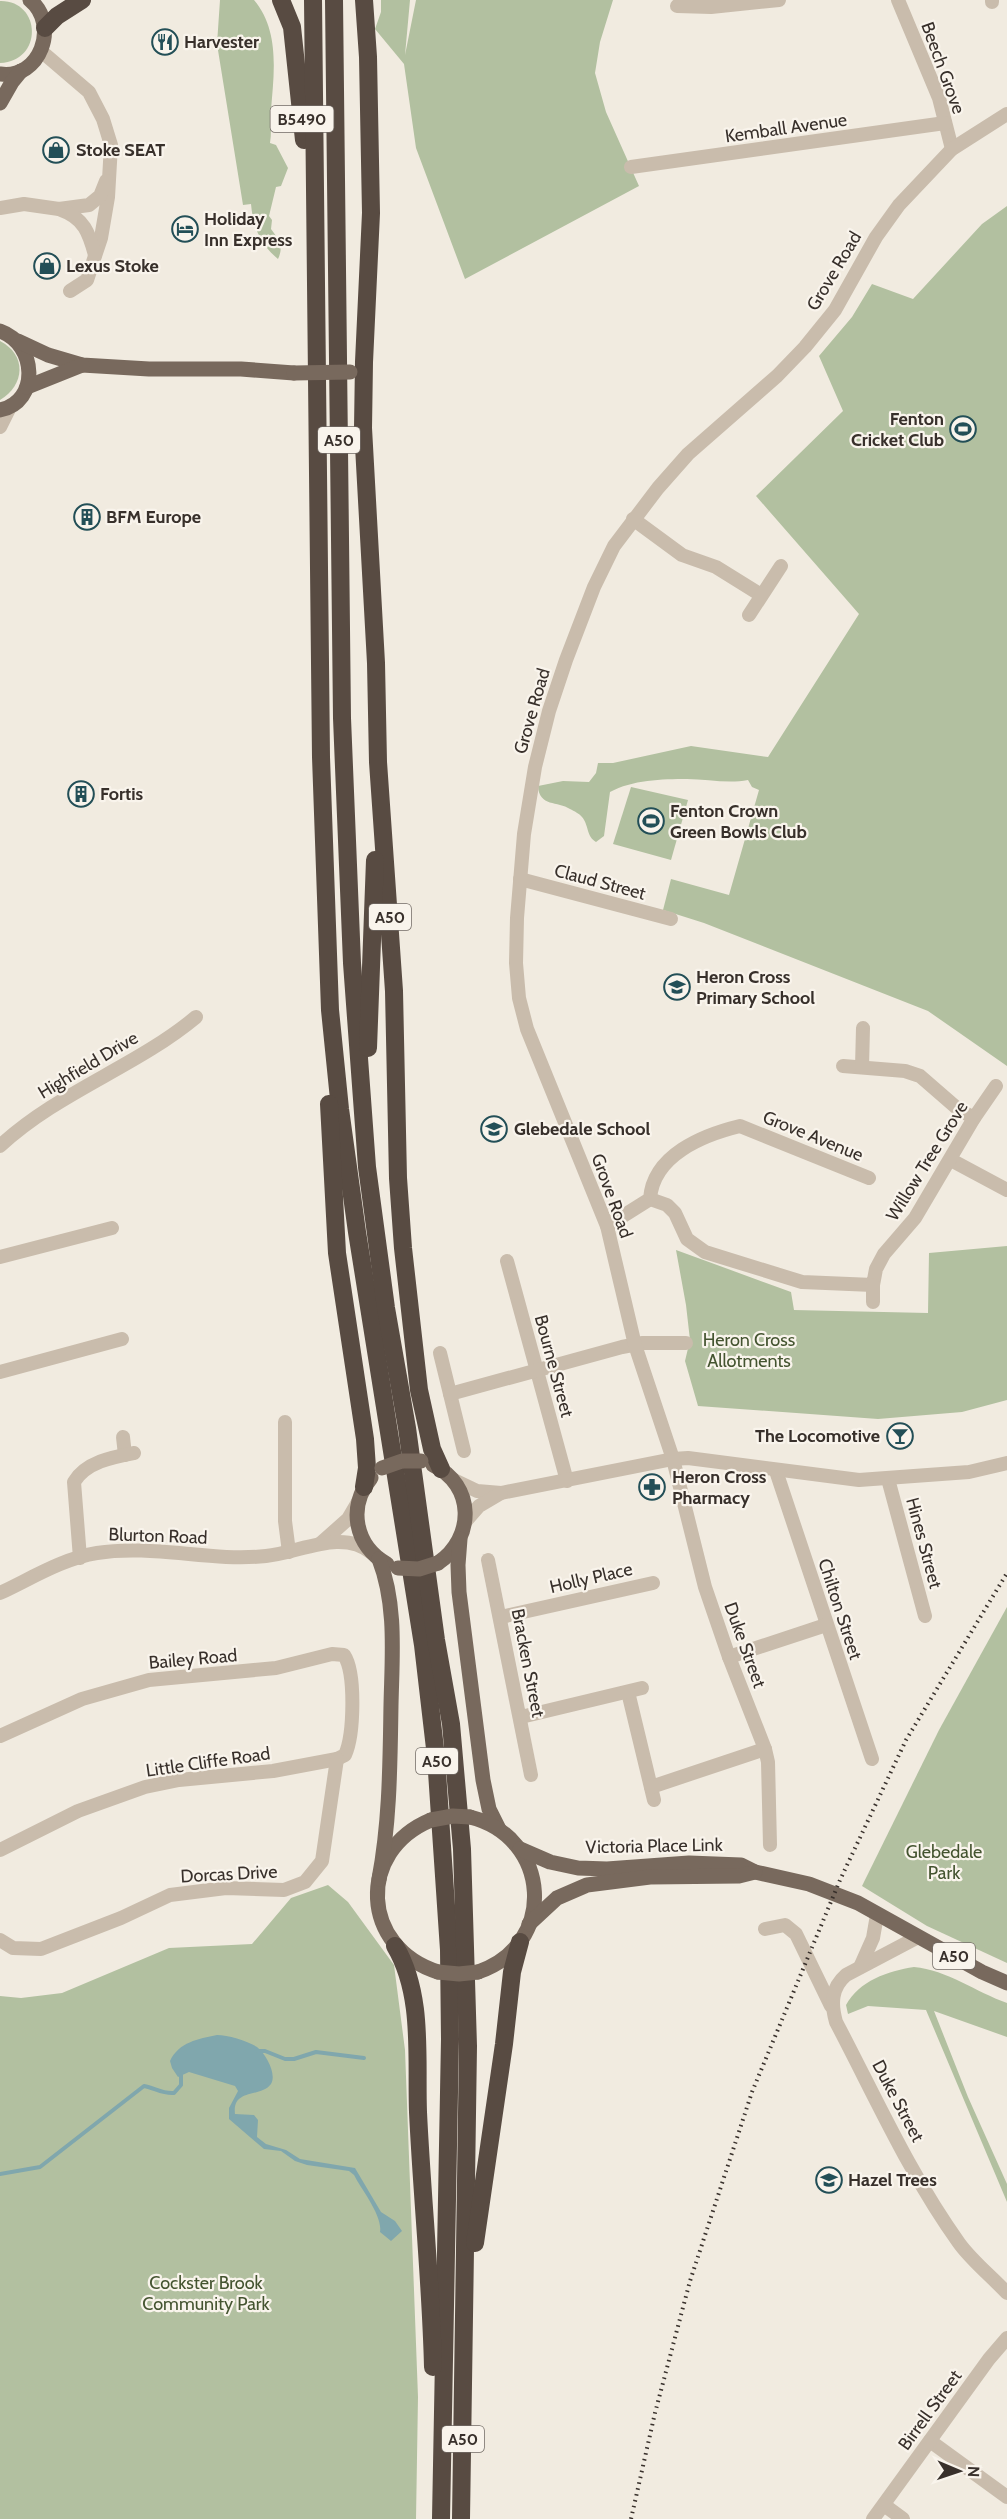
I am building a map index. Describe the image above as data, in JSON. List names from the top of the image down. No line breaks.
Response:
{"streets":{"highway":["B5490","A50"],"main road":["Victoria Place Link"],"street":["Beech Grove","Kemball Avenue","Grove Road","Claud Street","Highfield Drive","Grove Avenue","Willow Tree Grove","Bourne Street","Blurton Road","Hines Street","Holly Place","Chilton Street","Duke Street","Bailey Road","Bracken Street","Little Cliffe Road","Dorcas Drive","Birrell Street"]},"crossings":[["Beech Grove","Kemball Avenue"],["Beech Grove","Grove Road"],["B5490","A50"],["Grove Road","Claud Street"],["Grove Road","Duke Street"],["A50","Blurton Road"],["A50","Victoria Place Link"],["Holly Place","Bracken Street"],["Bailey Road","Little Cliffe Road"],["Bailey Road","Dorcas Drive"],["Little Cliffe Road","Dorcas Drive"]],"parks":["Heron Cross Allotments","Glebedale Park","Cockster Brook Community Park"],"places":{"restaurant":["Harvester"],"shop":["Stoke SEAT","Lexus Stoke"],"hotel":["Holiday Inn Express"],"sports":["Fenton Cricket Club","Fenton Crown Green Bowls Club"],"building":["BFM Europe","Fortis"],"school or university":["Heron Cross Primary School","Glebedale School","Hazel Trees"],"bar":["The Locomotive"],"pharmacy":["Heron Cross Pharmacy"]},"north":"right"}
